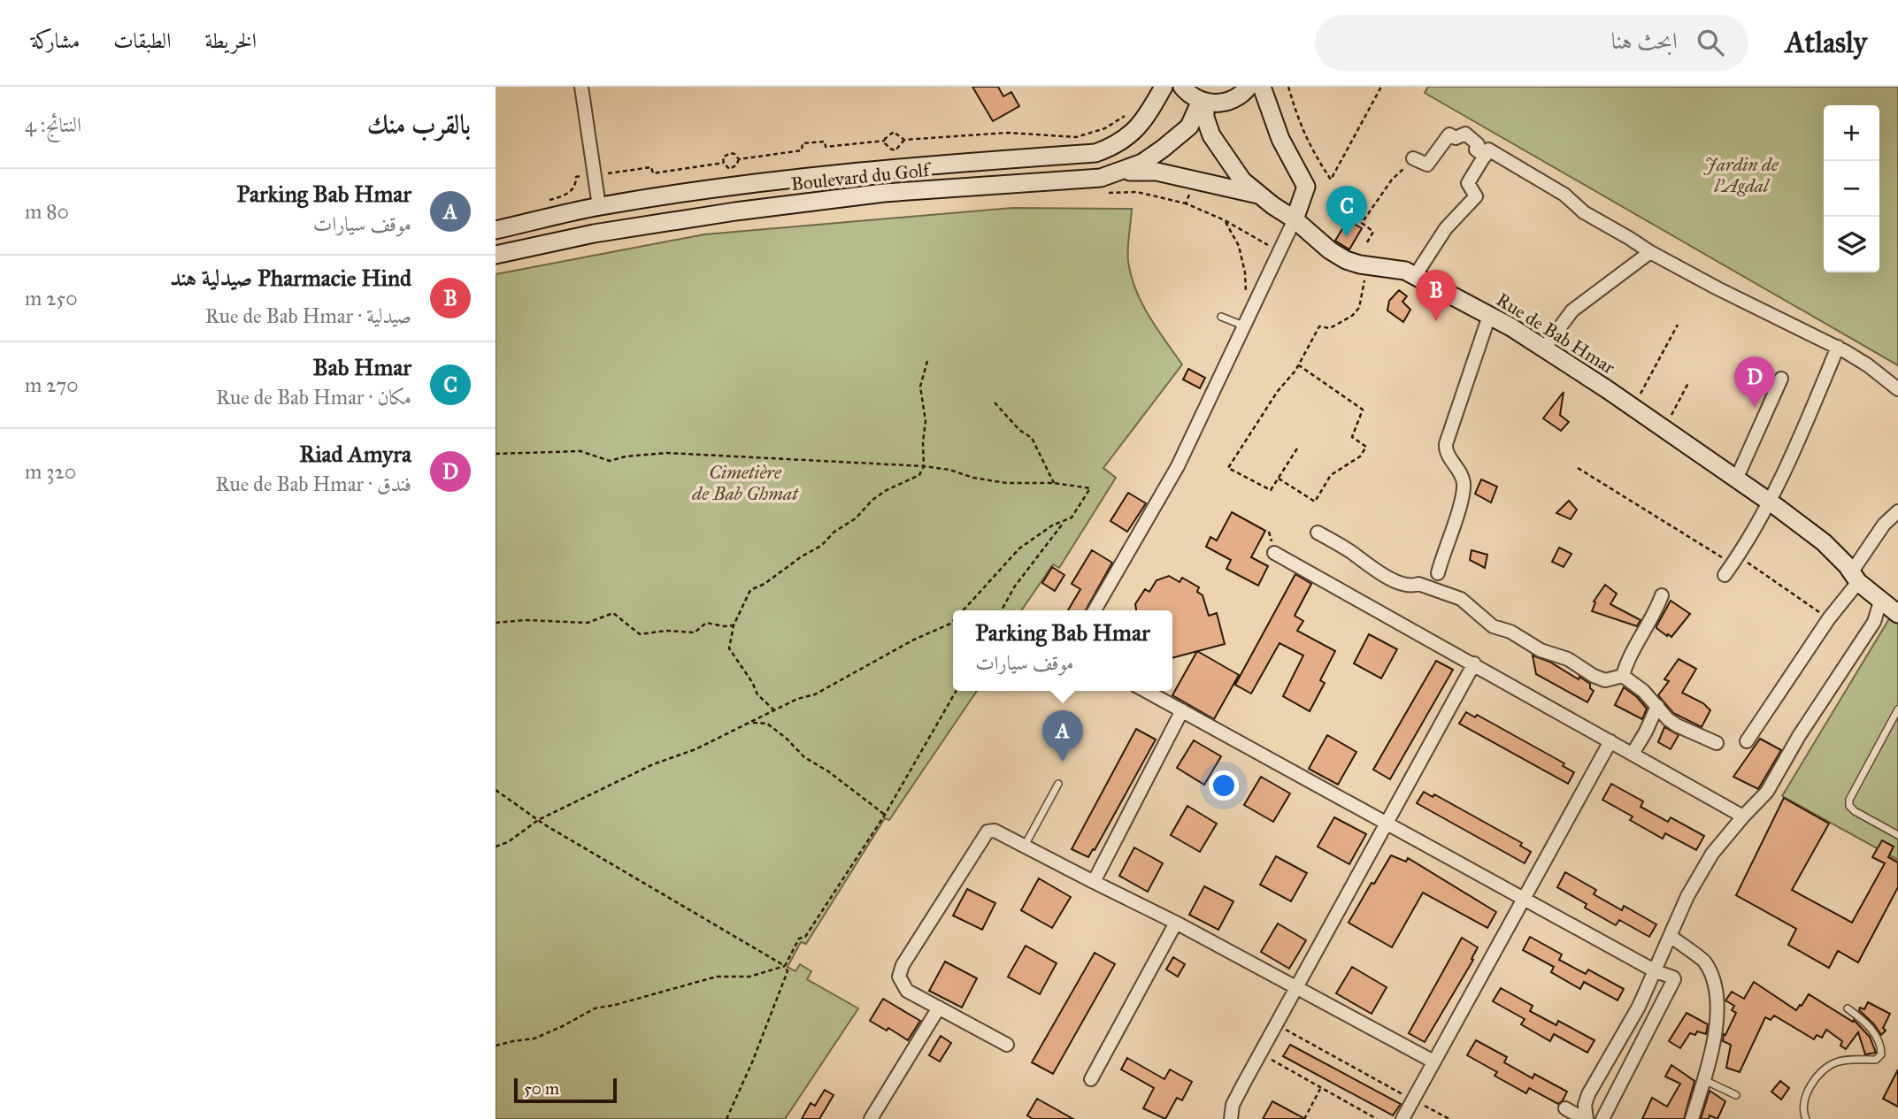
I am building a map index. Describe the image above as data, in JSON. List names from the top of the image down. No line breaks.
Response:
{"streets":{"main road":["Boulevard du Golf","Rue de Bab Hmar"]},"crossings":[["Boulevard du Golf","Rue de Bab Hmar"]],"parks":["Jardin de l'Agdal","Cimetière de Bab Ghmat"],"scale_bar":"50 m","page":{"header":"Atlasly","search":"ابحث هنا","nav":["الخريطة","الطبقات","مشاركة"],"heading":["بالقرب منك","النتائج: 4"],"map_buttons":["+","−"],"list":[{"mark":"A","name":"Parking Bab Hmar","note":"موقف سيارات","value":"80 m"},{"mark":"B","name":"Pharmacie Hind صيدلية هند","note":"صيدلية · Rue de Bab Hmar","value":"250 m"},{"mark":"C","name":"Bab Hmar","note":"مكان · Rue de Bab Hmar","value":"270 m"},{"mark":"D","name":"Riad Amyra","note":"فندق · Rue de Bab Hmar","value":"320 m"}],"pins":["C","B","D","A"],"popup":["Parking Bab Hmar","موقف سيارات"],"scale":"50 m"}}
